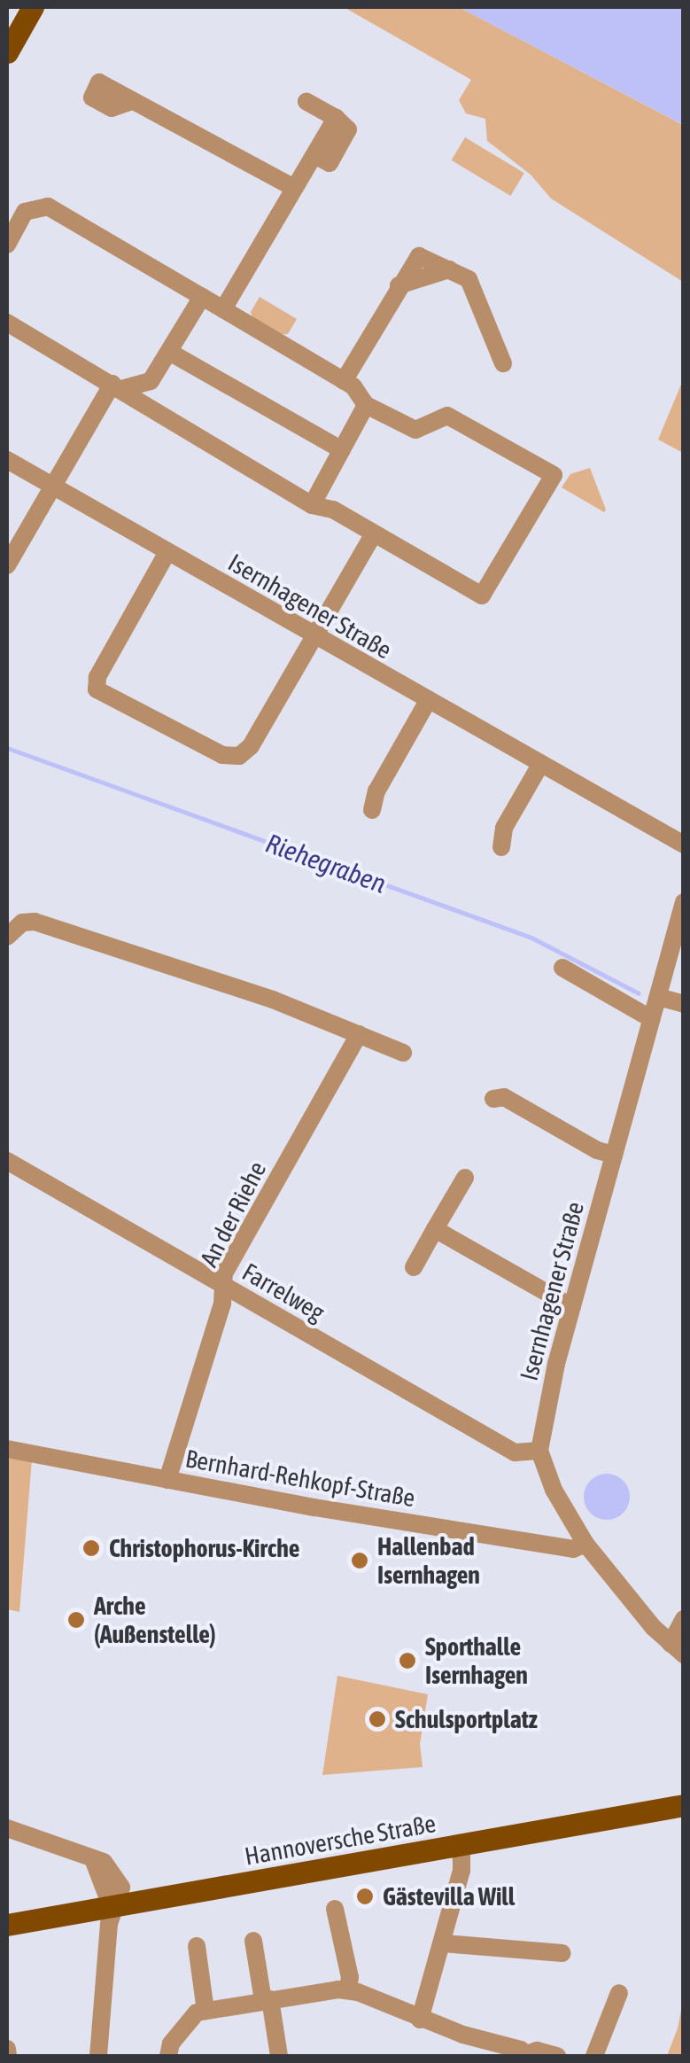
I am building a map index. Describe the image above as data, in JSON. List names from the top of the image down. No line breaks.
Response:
{"streets":{"main road":["Hannoversche Straße"],"street":["Isernhagener Straße","An der Riehe","Farrelweg","Bernhard-Rehkopf-Straße"]},"crossings":[["Isernhagener Straße","Farrelweg"],["Isernhagener Straße","Bernhard-Rehkopf-Straße"],["An der Riehe","Farrelweg"],["An der Riehe","Bernhard-Rehkopf-Straße"]],"water":["Riehegraben"],"places":["Christophorus-Kirche","Hallenbad Isernhagen","Arche (Außenstelle)","Sporthalle Isernhagen","Schulsportplatz","Gästevilla Will"]}
